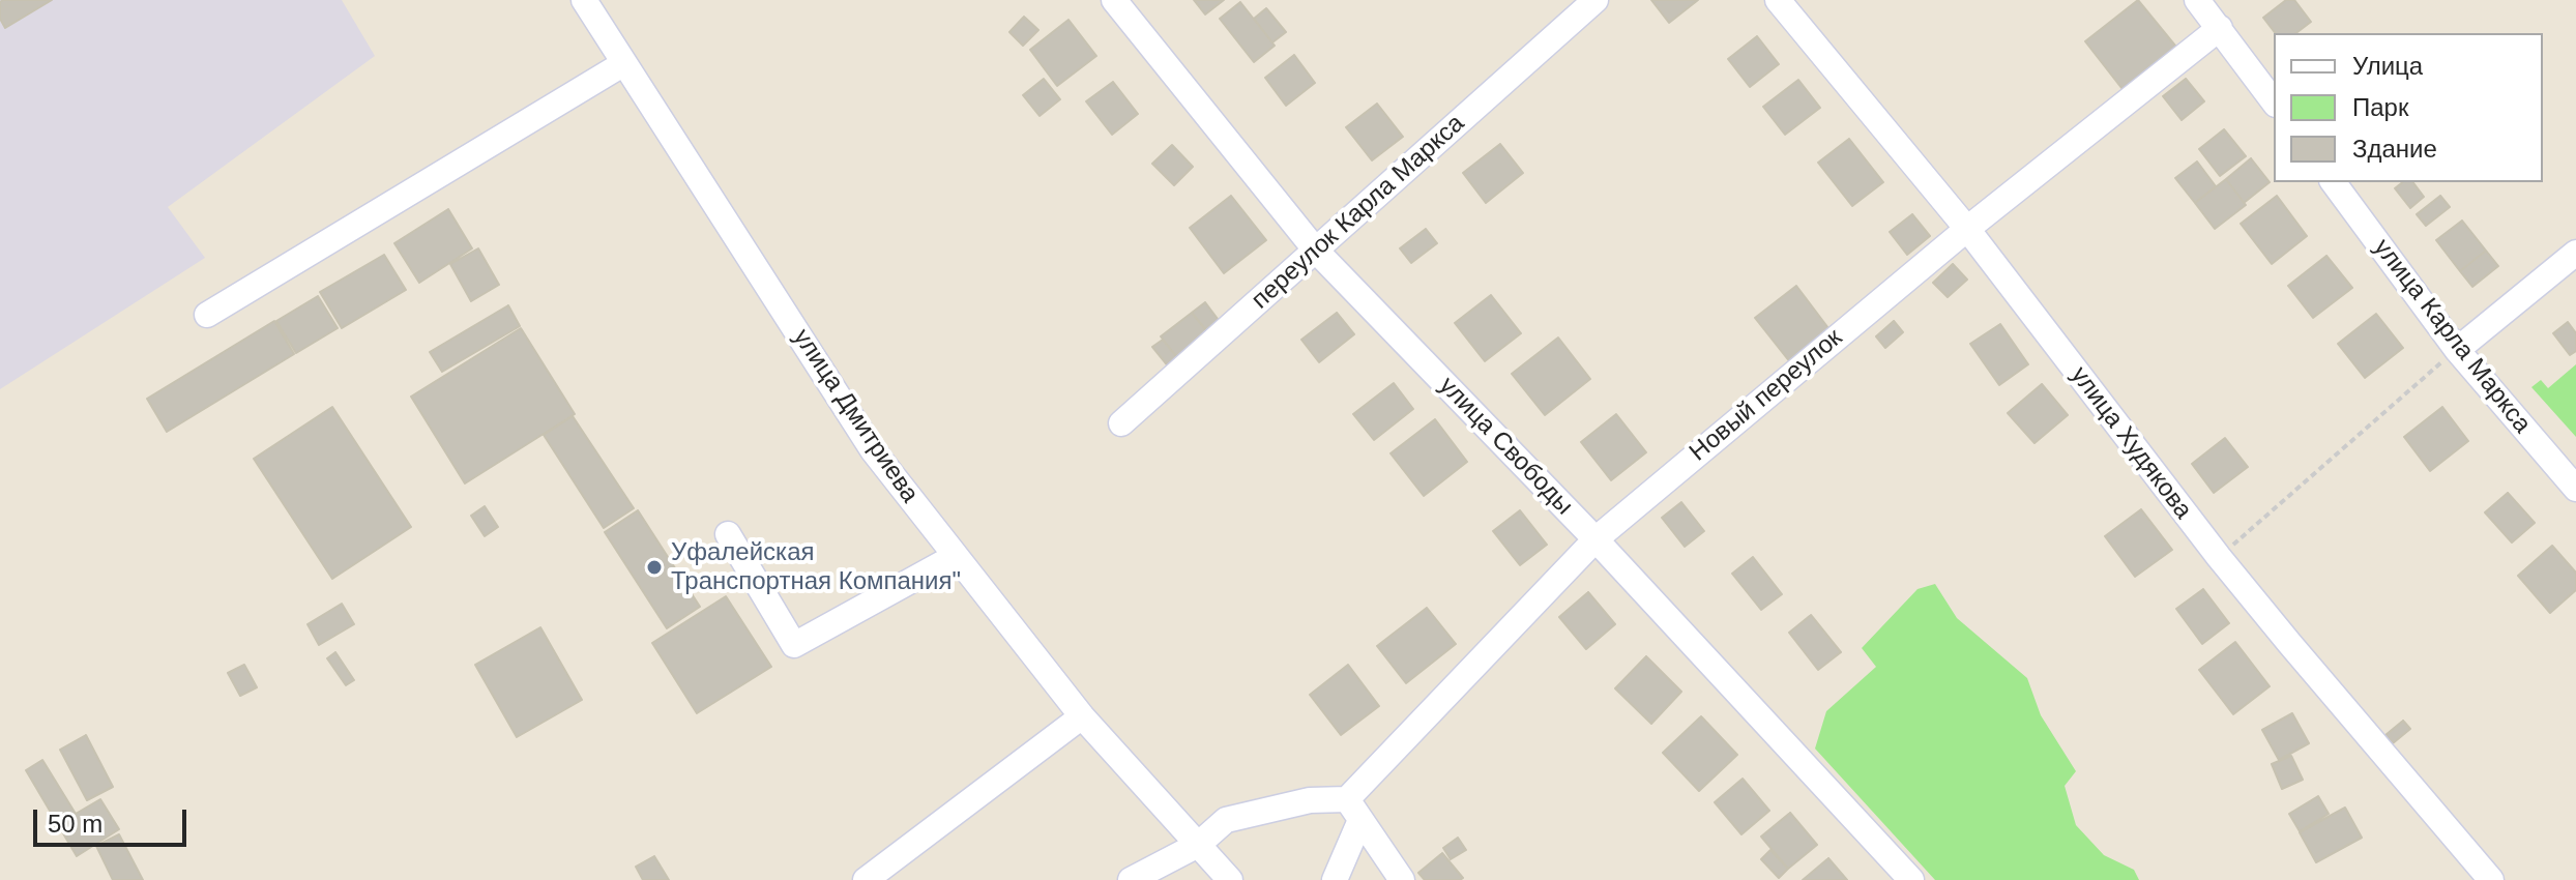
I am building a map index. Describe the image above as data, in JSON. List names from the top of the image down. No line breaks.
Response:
{"streets":{"street":["переулок Карла Маркса","улица Карла Маркса","Новый переулок","улица Дмитриева","улица Худякова","улица Свободы"]},"crossings":[["переулок Карла Маркса","улица Свободы"],["Новый переулок","улица Худякова"],["Новый переулок","улица Свободы"]],"places":["Уфалейская Транспортная Компания\""],"legend":["Улица","Парк","Здание"],"scale_bar":"50 m"}
